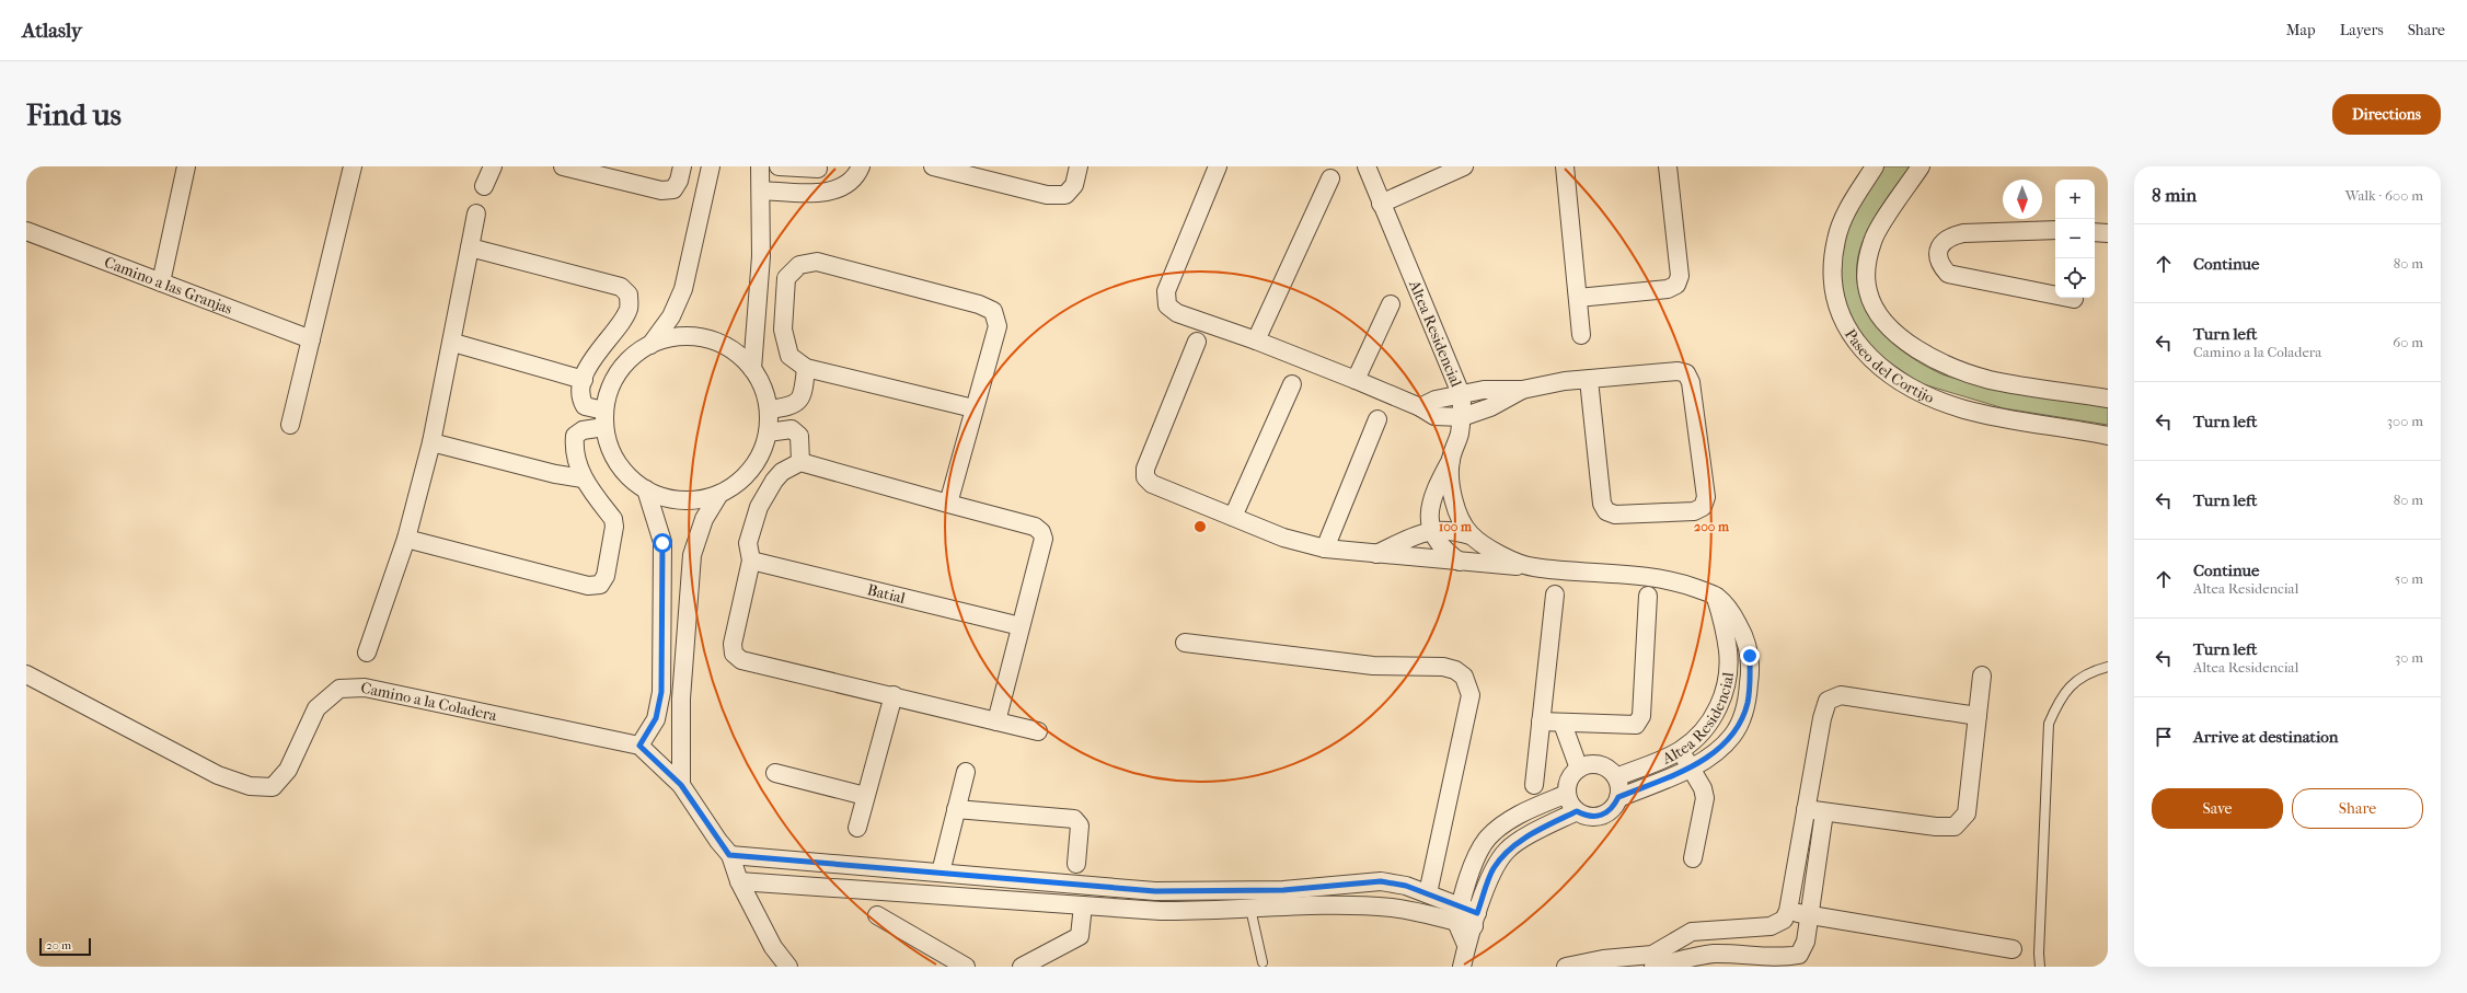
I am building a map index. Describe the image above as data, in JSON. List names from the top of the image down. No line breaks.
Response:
{"streets":{"street":["Camino a las Granjas","Altea Residencial","Paseo del Cortijo","Batial","Camino a la Coladera"]},"scale_bar":"20 m","north":"bottom","page":{"header":"Atlasly","nav":["Map","Layers","Share"],"buttons":["Directions",["Save","Share"]],"title":"Find us","heading":["8 min","Walk · 600 m"],"map_buttons":["+","−"],"list":[["Continue","80 m"],["Turn left","Camino a la Coladera","60 m"],["Turn left","300 m"],["Turn left","80 m"],["Continue","Altea Residencial","50 m"],["Turn left","Altea Residencial","30 m"],"Arrive at destination"],"scale":"20 m"},"rings":["100 m","200 m"]}
